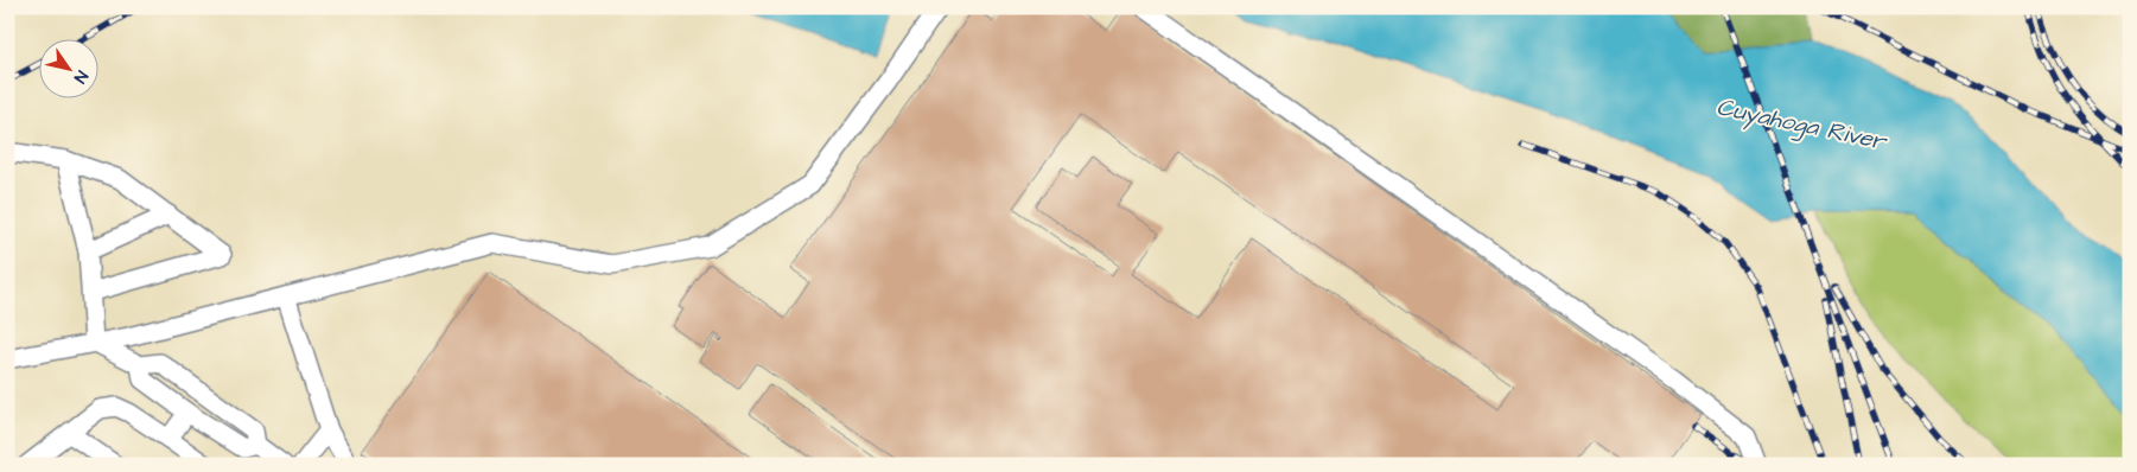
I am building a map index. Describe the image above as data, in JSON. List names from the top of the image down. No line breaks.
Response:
{"water":["Cuyahoga River"],"north":"bottom right"}
